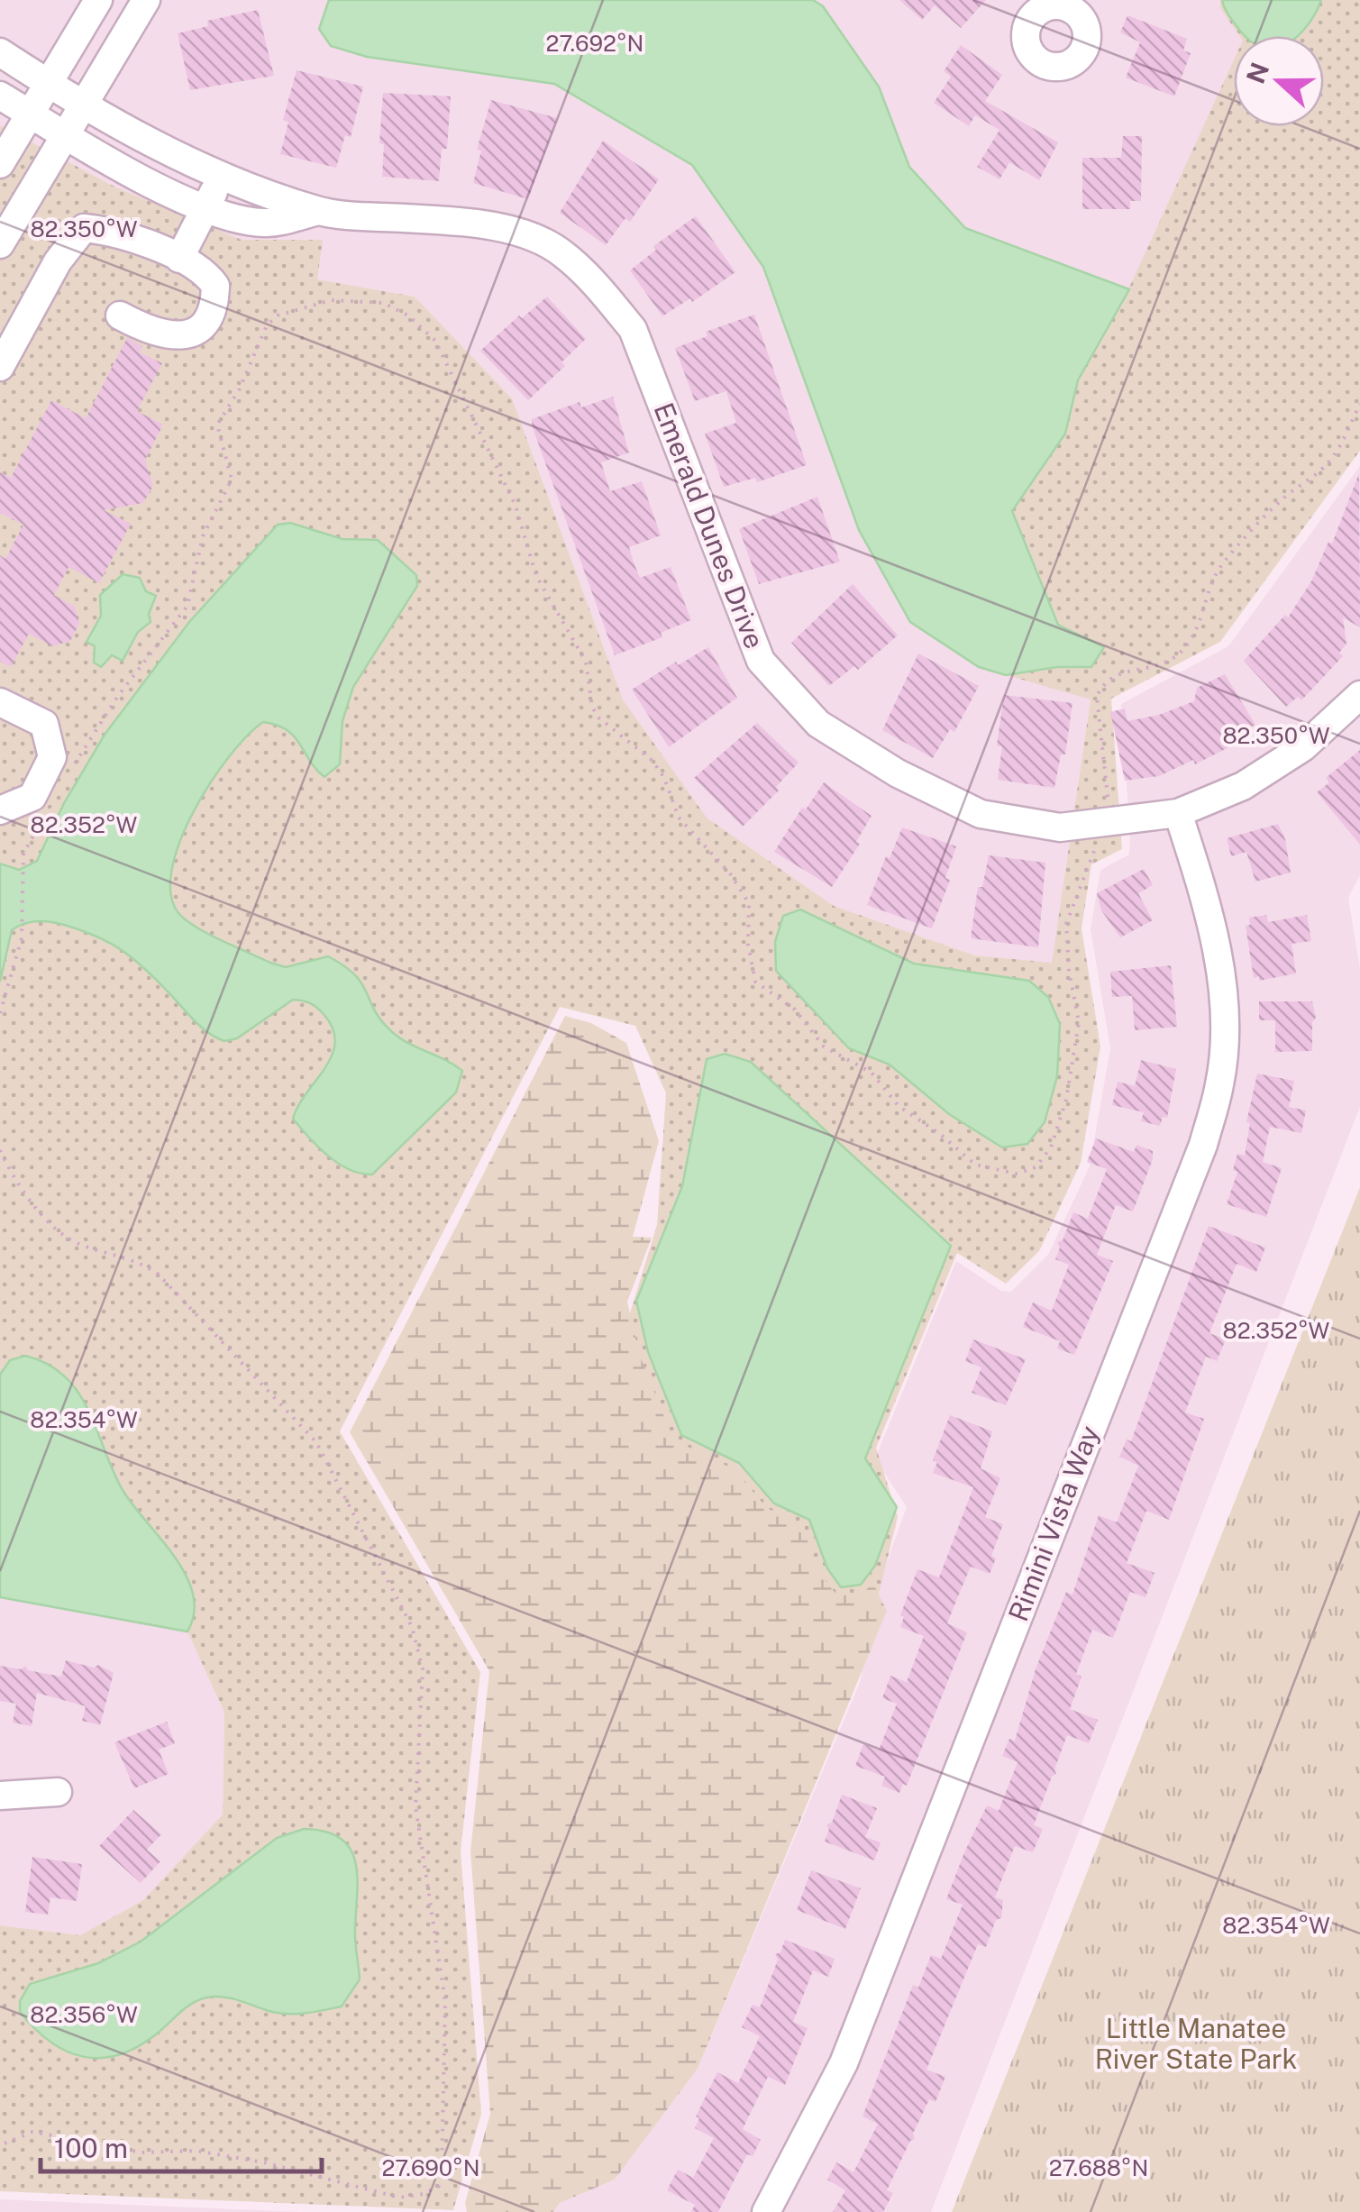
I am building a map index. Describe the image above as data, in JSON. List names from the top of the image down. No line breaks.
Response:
{"streets":{"street":["Emerald Dunes Drive","Rimini Vista Way"]},"crossings":[["Emerald Dunes Drive","Rimini Vista Way"]],"parks":["Little Manatee River State Park"],"scale_bar":"100 m","north":"left","coordinates":["27.692°N","82.350°W","82.352°W","82.354°W","82.356°W","27.690°N","27.688°N"]}
